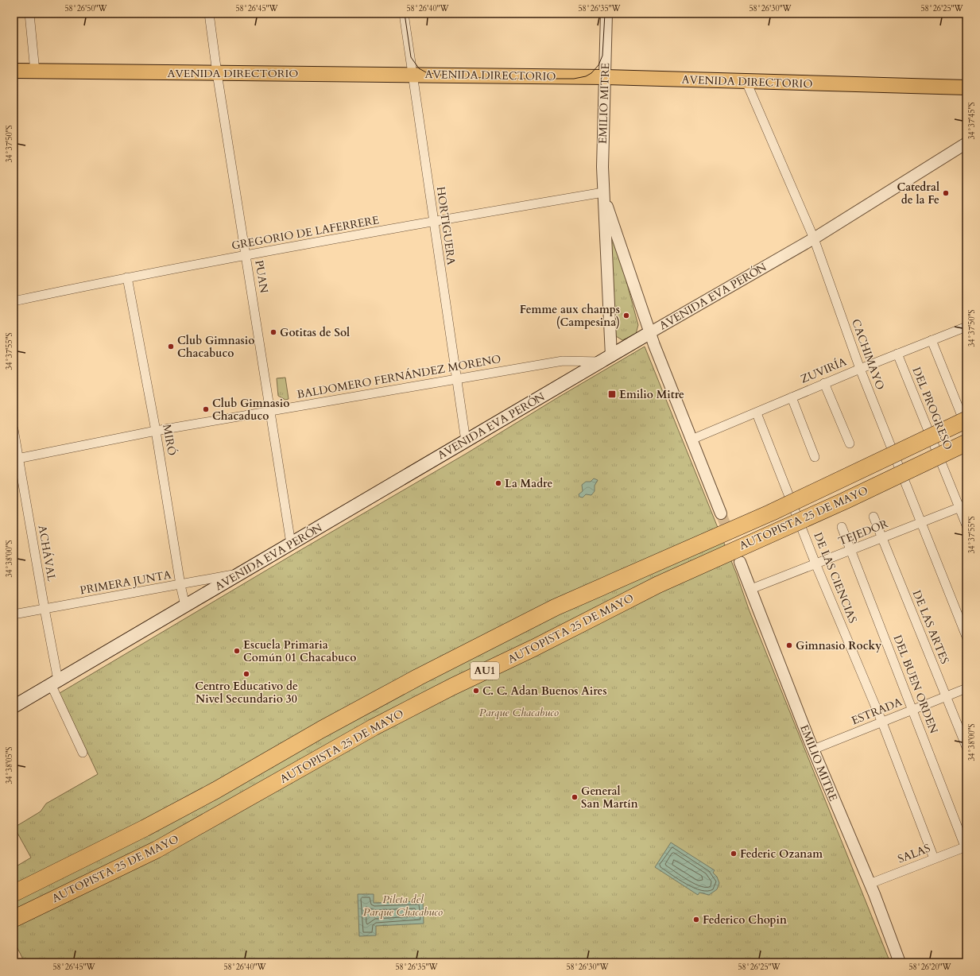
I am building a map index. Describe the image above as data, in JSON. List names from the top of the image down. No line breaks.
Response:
{"streets":{"highway":["AUTOPISTA 25 DE MAYO","AU1"],"main road":["AVENIDA DIRECTORIO","AVENIDA EVA PERÓN"],"street":["EMILIO MITRE","HORTIGUERA","GREGORIO DE LAFERRERE","PUAN","CACHIMAYO","ZUVIRÍA","BALDOMERO FERNÁNDEZ MORENO","DEL PROGRESO","MIRÓ","TEJEDOR","ACHÁVAL","DE LAS CIENCIAS","PRIMERA JUNTA","DE LAS ARTES","DEL BUEN ORDEN","ESTRADA","SALAS"]},"crossings":[["AVENIDA DIRECTORIO","EMILIO MITRE"],["AVENIDA DIRECTORIO","HORTIGUERA"],["AVENIDA DIRECTORIO","PUAN"],["AVENIDA DIRECTORIO","CACHIMAYO"],["EMILIO MITRE","GREGORIO DE LAFERRERE"],["EMILIO MITRE","AVENIDA EVA PERÓN"],["EMILIO MITRE","ZUVIRÍA"],["EMILIO MITRE","BALDOMERO FERNÁNDEZ MORENO"],["EMILIO MITRE","TEJEDOR"],["EMILIO MITRE","ESTRADA"],["EMILIO MITRE","SALAS"],["HORTIGUERA","GREGORIO DE LAFERRERE"],["HORTIGUERA","AVENIDA EVA PERÓN"],["HORTIGUERA","BALDOMERO FERNÁNDEZ MORENO"],["GREGORIO DE LAFERRERE","PUAN"],["GREGORIO DE LAFERRERE","MIRÓ"],["PUAN","AVENIDA EVA PERÓN"],["PUAN","BALDOMERO FERNÁNDEZ MORENO"],["AVENIDA EVA PERÓN","CACHIMAYO"],["AVENIDA EVA PERÓN","BALDOMERO FERNÁNDEZ MORENO"],["AVENIDA EVA PERÓN","MIRÓ"],["AVENIDA EVA PERÓN","ACHÁVAL"],["AVENIDA EVA PERÓN","PRIMERA JUNTA"],["CACHIMAYO","ZUVIRÍA"],["CACHIMAYO","TEJEDOR"],["ZUVIRÍA","DEL PROGRESO"],["ZUVIRÍA","DE LAS CIENCIAS"],["BALDOMERO FERNÁNDEZ MORENO","MIRÓ"],["BALDOMERO FERNÁNDEZ MORENO","ACHÁVAL"],["DEL PROGRESO","TEJEDOR"],["MIRÓ","PRIMERA JUNTA"],["TEJEDOR","DE LAS CIENCIAS"],["TEJEDOR","DE LAS ARTES"],["TEJEDOR","DEL BUEN ORDEN"],["ACHÁVAL","PRIMERA JUNTA"],["DE LAS CIENCIAS","ESTRADA"],["DE LAS CIENCIAS","SALAS"],["DE LAS ARTES","ESTRADA"],["DEL BUEN ORDEN","ESTRADA"],["DEL BUEN ORDEN","SALAS"]],"parks":["Parque Chacabuco","Pileta del Parque Chacabuco"],"places":{"other":["Catedral de la Fe","Femme aux champs (Campesina)","Gotitas de Sol","Club Gimnasio Chacabuco","Club Gimnasio Chacaduco","La Madre","Gimnasio Rocky","Escuela Primaria Común 01 Chacabuco","Centro Educativo de Nivel Secundario 30","C. C. Adan Buenos Aires","General San Martín","Federic Ozanam","Federico Chopin"],"transit":["Emilio Mitre"]},"coordinates":["58°26'50\"W","58°26'45\"W","58°26'40\"W","58°26'35\"W","58°26'30\"W","58°26'25\"W","34°37'45\"S","34°37'50\"S","34°37'55\"S","34°38'00\"S","34°38'05\"S","58°26'20\"W"]}
